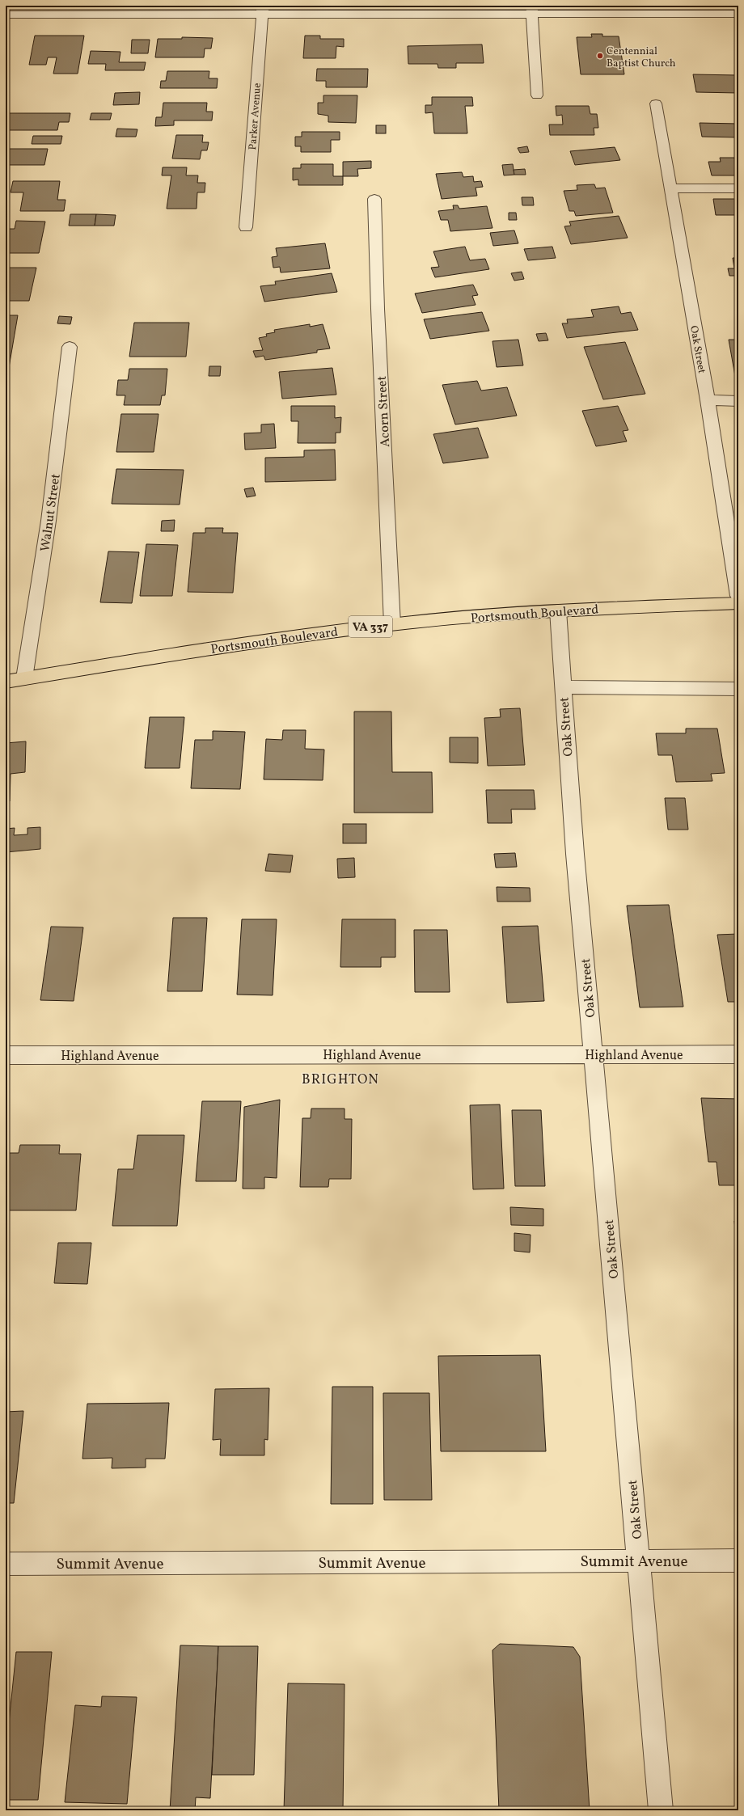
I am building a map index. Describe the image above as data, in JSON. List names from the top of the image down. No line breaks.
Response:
{"streets":{"main road":["Portsmouth Boulevard","VA 337"],"street":["Parker Avenue","Oak Street","Acorn Street","Walnut Street","Highland Avenue","Summit Avenue"]},"crossings":[["Oak Street","Portsmouth Boulevard"],["Oak Street","Highland Avenue"],["Oak Street","Summit Avenue"],["Acorn Street","Portsmouth Boulevard"],["Walnut Street","Portsmouth Boulevard"]],"districts":["BRIGHTON"],"places":["Centennial Baptist Church"]}
